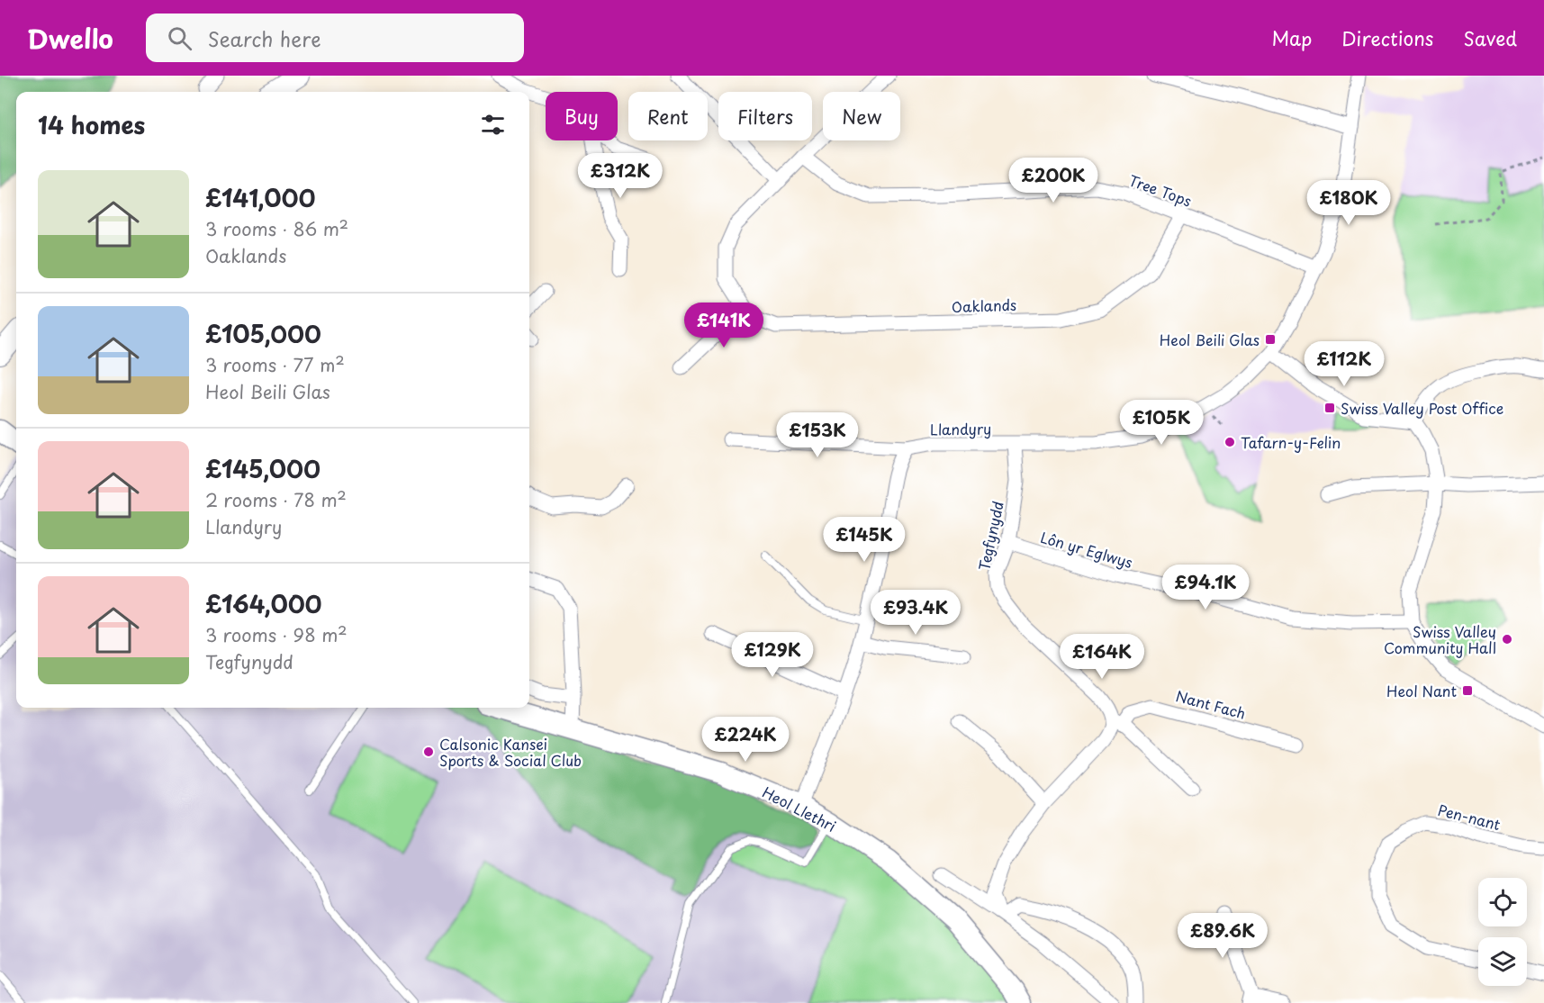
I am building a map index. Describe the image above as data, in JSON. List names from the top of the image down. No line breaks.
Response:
{"streets":{"main road":["Heol Llethri"],"street":["Tree Tops","Oaklands","Llandyry","Tegfynydd","Lôn yr Eglwys","Nant Fach","Pen-nant"]},"crossings":[["Tree Tops","Oaklands"],["Llandyry","Tegfynydd"],["Tegfynydd","Lôn yr Eglwys"],["Tegfynydd","Nant Fach"]],"places":{"transit":["Heol Beili Glas","Swiss Valley Post Office","Heol Nant"],"other":["Tafarn-y-Felin","Swiss Valley Community Hall","Calsonic Kansei Sports & Social Club"]},"page":{"header":"Dwello","search":"Search here","nav":["Map","Directions","Saved"],"chip":["Buy","Rent","Filters","New"],"heading":"14 homes","price":["£312K","£200K","£180K","£141K","£112K","£105K","£153K","£145K","£94.1K","£93.4K","£129K","£164K","£224K","£89.6K"],"list":[{"name":"£141,000","note":"3 rooms · 86 m² · Oaklands"},{"name":"£105,000","note":"3 rooms · 77 m² · Heol Beili Glas"},{"name":"£145,000","note":"2 rooms · 78 m² · Llandyry"},{"name":"£164,000","note":"3 rooms · 98 m² · Tegfynydd"}]}}
